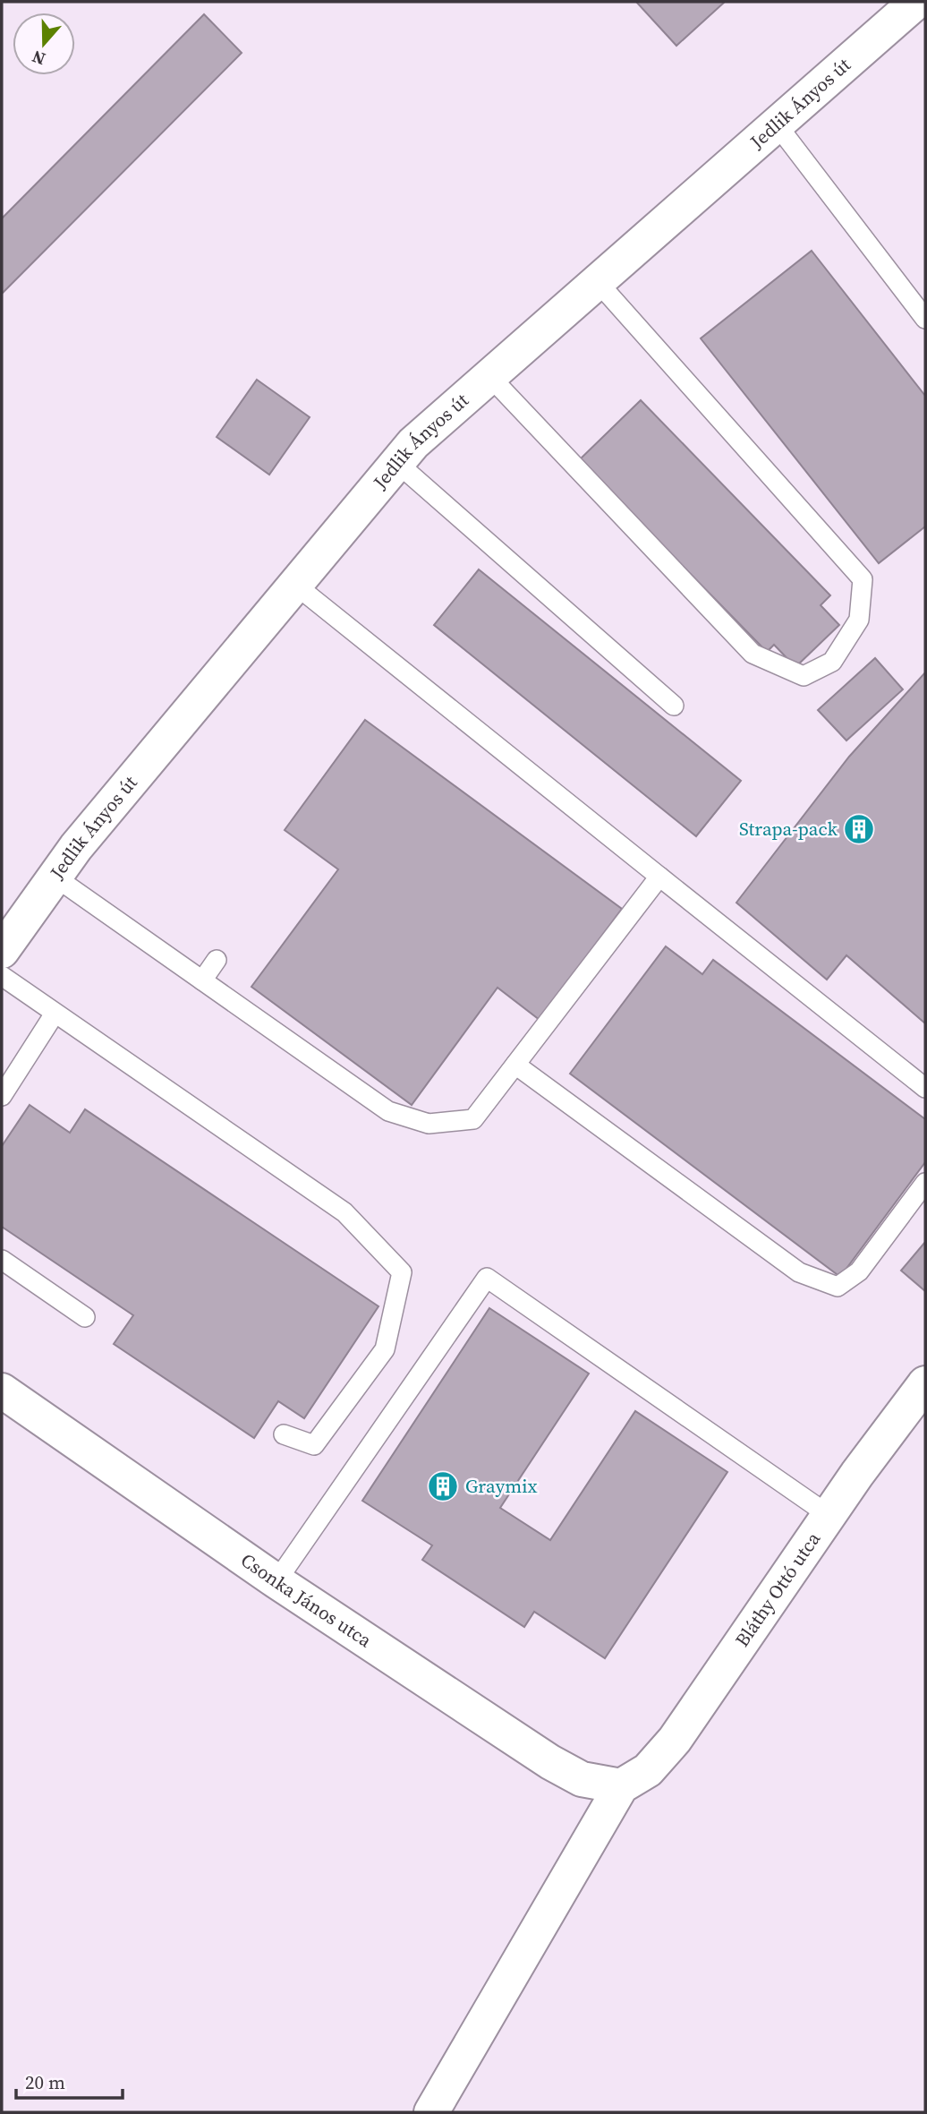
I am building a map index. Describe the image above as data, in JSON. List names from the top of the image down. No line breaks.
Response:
{"streets":{"street":["Jedlik Ányos út","Bláthy Ottó utca","Csonka János utca"]},"crossings":[["Bláthy Ottó utca","Csonka János utca"]],"places":{"building":["Strapa-pack","Graymix"]},"scale_bar":"20 m","north":"bottom"}
